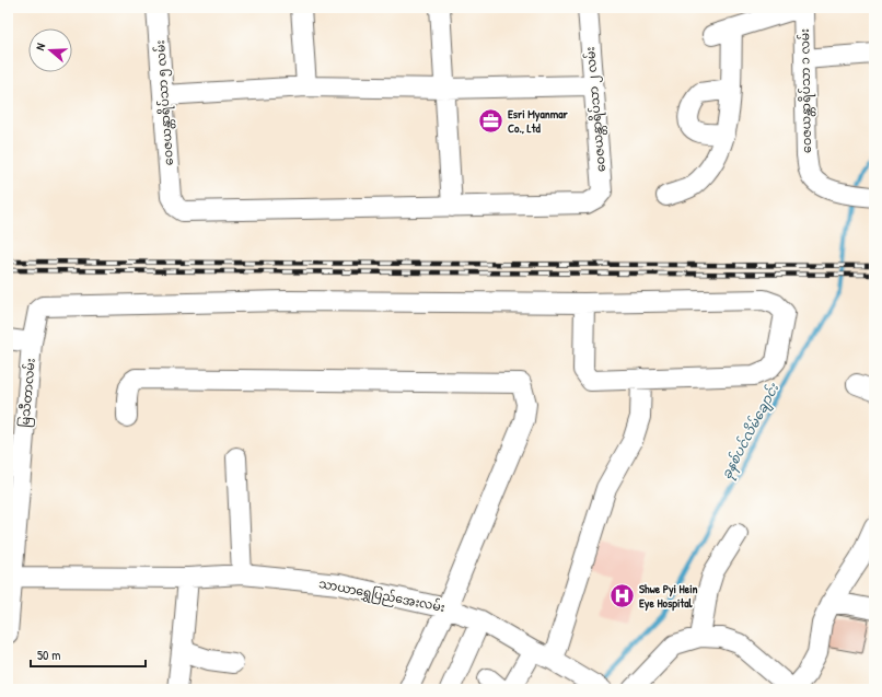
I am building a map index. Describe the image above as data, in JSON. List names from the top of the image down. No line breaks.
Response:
{"streets":{"street":["ဝေဇယန္တာရိပ်သာ ၁ လမ်း","ဝေဇယန္တာရိပ်သာ ၅ လမ်း","ဝေဇယန္တာရိပ်သာ ၂ လမ်း","မြသီတာလမ်း","သာယာရွှေပြည်အေးလမ်း"]},"crossings":[["ဝေဇယန္တာရိပ်သာ ၅ လမ်း","ဝေဇယန္တာရိပ်သာ ၂ လမ်း"],["မြသီတာလမ်း","သာယာရွှေပြည်အေးလမ်း"]],"water":["ခုနစ်ပင်လိမ်ချောင်း"],"places":{"office":["Esri Myanmar Co., Ltd"],"hospital":["Shwe Pyi Hein Eye Hospital"]},"scale_bar":"50 m","north":"left"}
